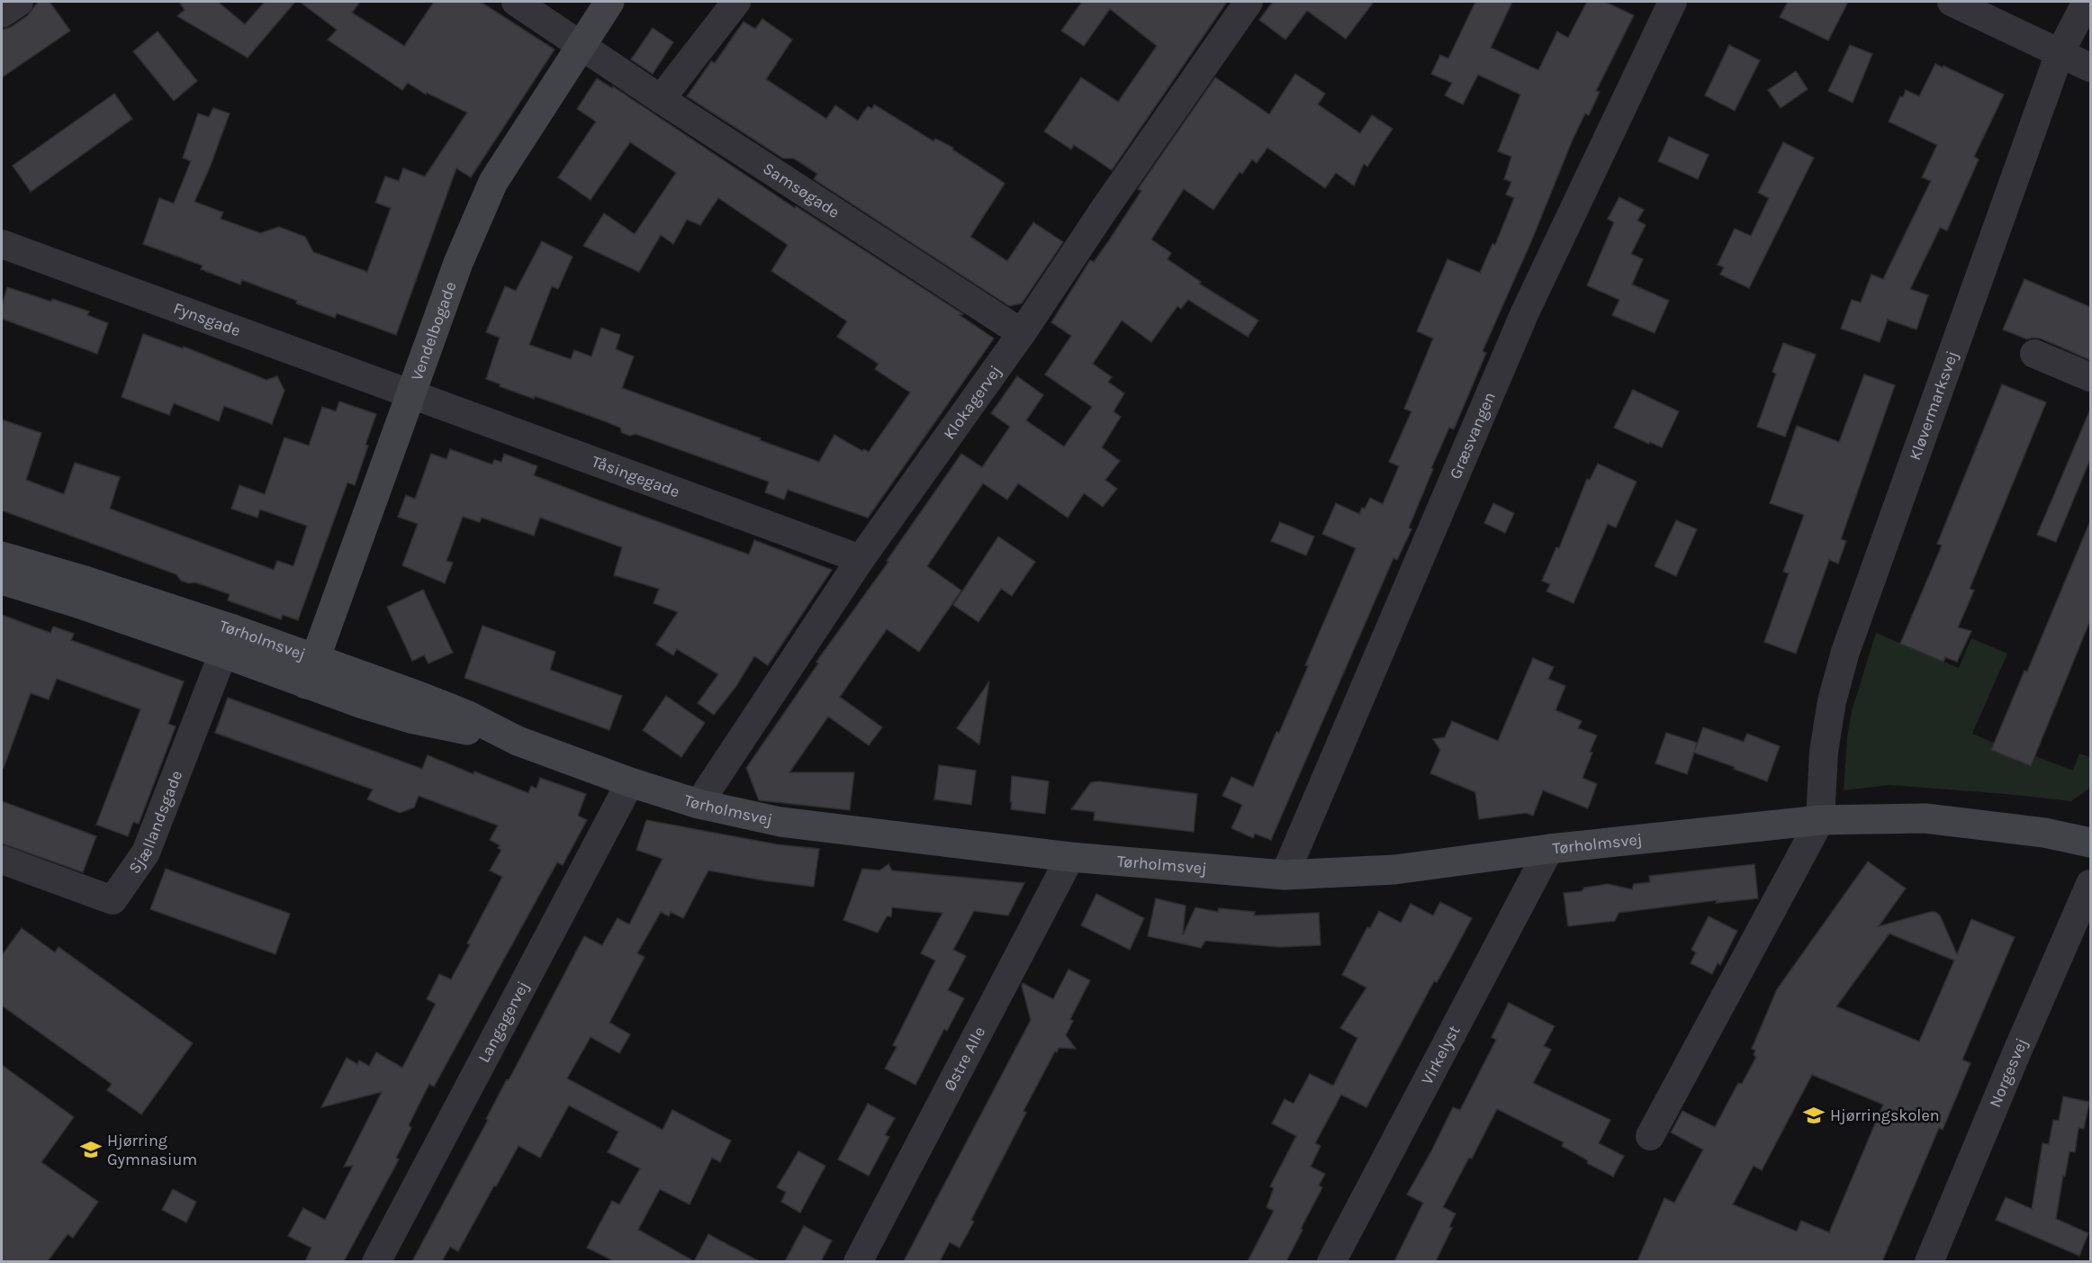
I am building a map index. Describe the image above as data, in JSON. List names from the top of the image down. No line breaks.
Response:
{"streets":{"street":["Samsøgade","Fynsgade","Vendelbogade","Klokagervej","Kløvermarksvej","Græsvangen","Tåsingegade","Tørholmsvej","Sjællandsgade","Langagervej","Virkelyst","Østre Alle","Norgesvej"]},"crossings":[["Samsøgade","Vendelbogade"],["Samsøgade","Klokagervej"],["Fynsgade","Vendelbogade"],["Fynsgade","Tåsingegade"],["Vendelbogade","Tåsingegade"],["Vendelbogade","Tørholmsvej"],["Klokagervej","Tåsingegade"],["Klokagervej","Tørholmsvej"],["Kløvermarksvej","Tørholmsvej"],["Græsvangen","Tørholmsvej"],["Tørholmsvej","Sjællandsgade"],["Tørholmsvej","Langagervej"],["Tørholmsvej","Virkelyst"],["Tørholmsvej","Østre Alle"]],"places":{"school or university":["Hjørringskolen","Hjørring Gymnasium"]}}
